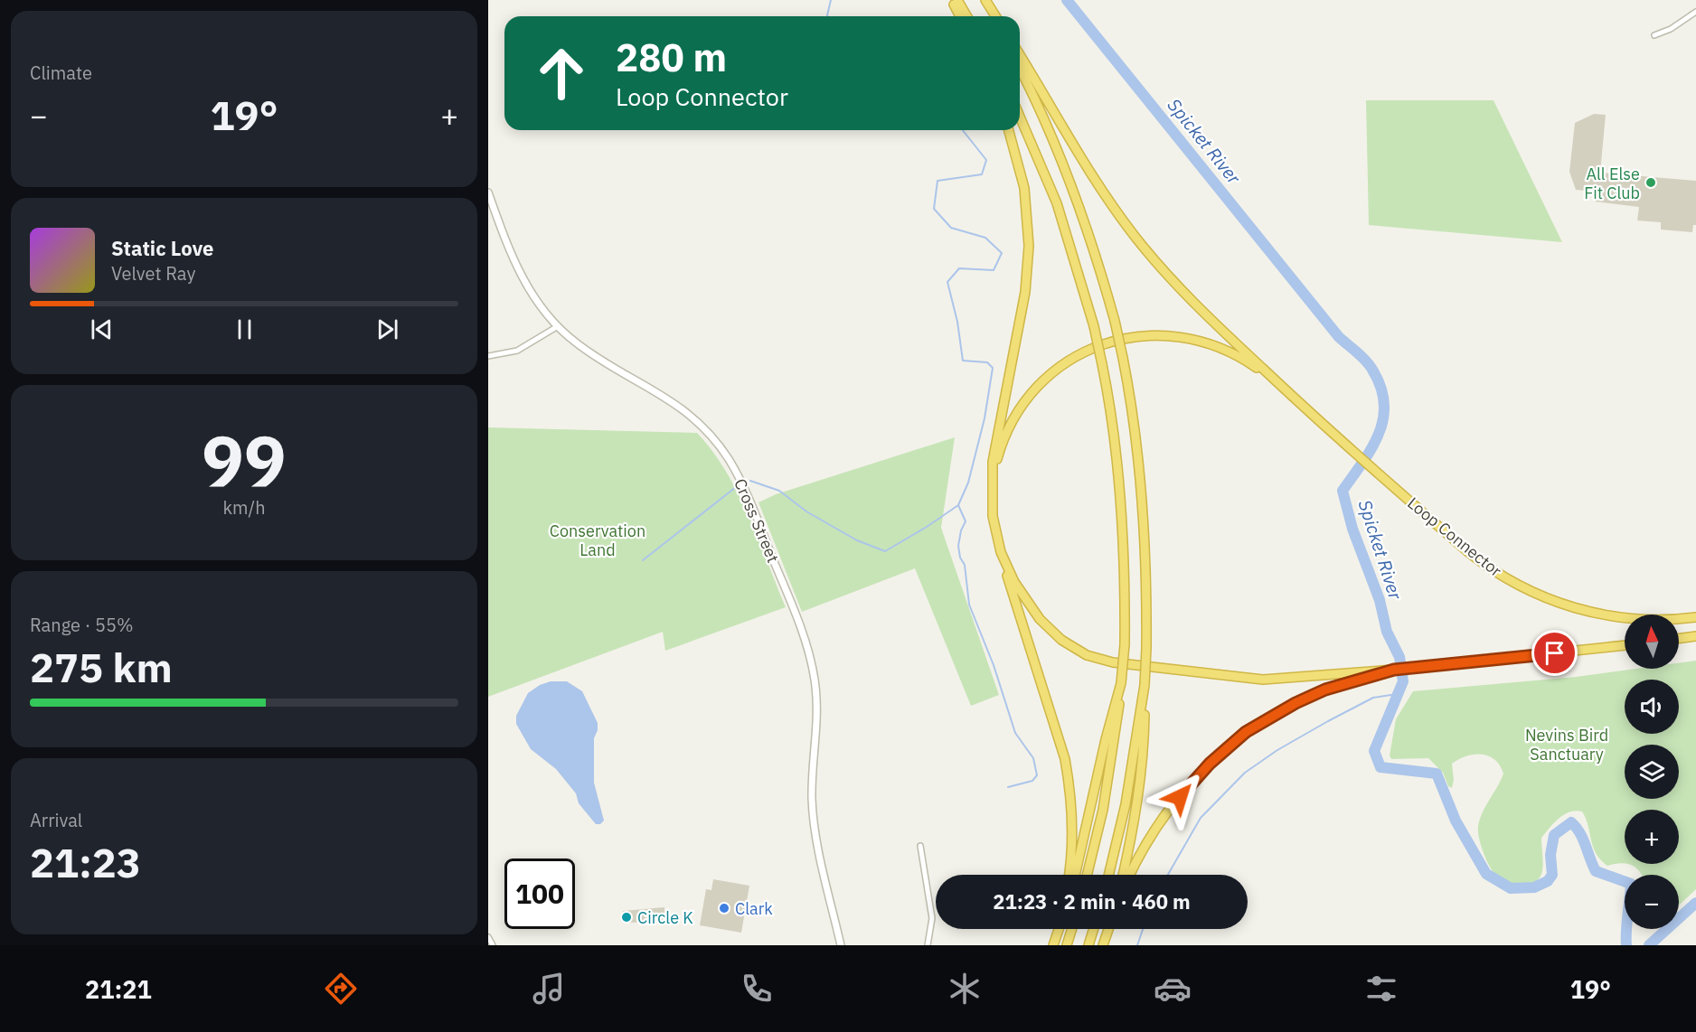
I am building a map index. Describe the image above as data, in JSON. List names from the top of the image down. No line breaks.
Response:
{"streets":{"highway":["Loop Connector"],"street":["Cross Street"]},"water":["Spicket River"],"parks":["Conservation Land","Nevins Bird Sanctuary"],"places":["All Else Fit Club","Clark","Circle K"],"north":"top","page":{"tile":["Climate",["99","km/h"],["Range · 55%","275 km"],["Arrival","21:23"]],"turn":["280 m","Loop Connector"],"heat":["−","19°","+"],"song":["Static Love","Velvet Ray"],"map_buttons":["+","−"],"limit":"100","trip":"21:23 · 2 min · 460 m","tabs":["21:21","19°"]}}
